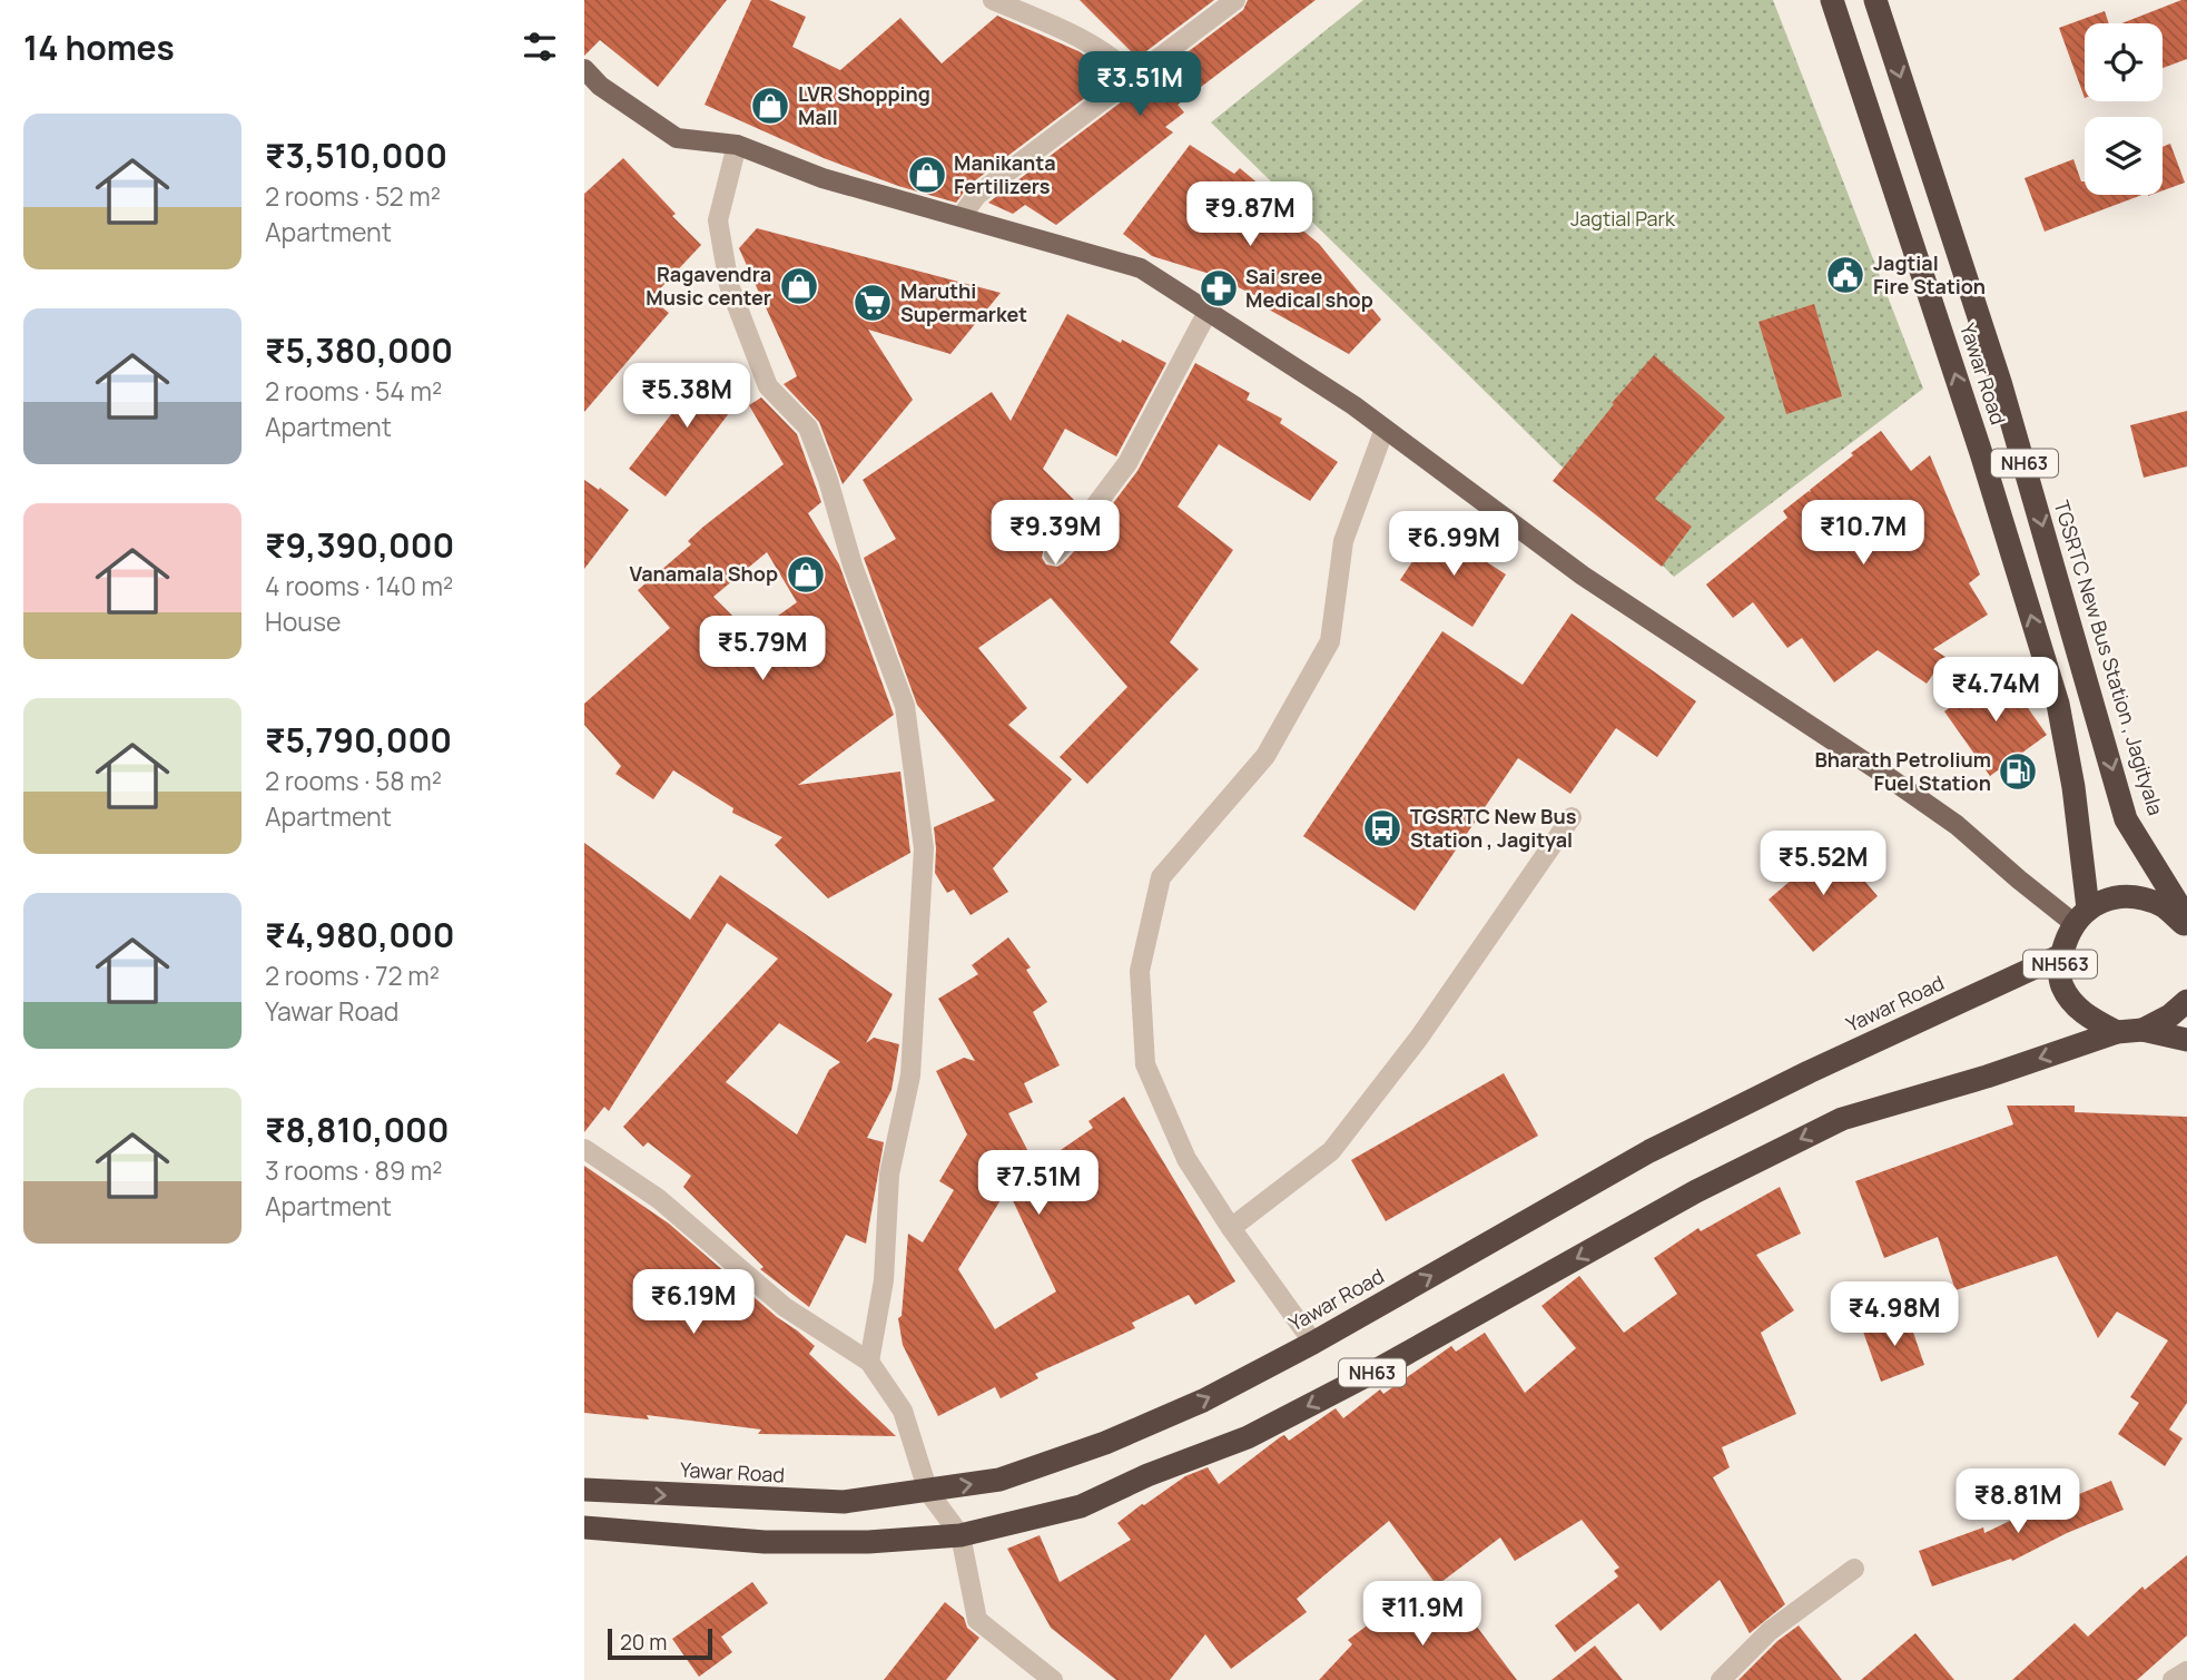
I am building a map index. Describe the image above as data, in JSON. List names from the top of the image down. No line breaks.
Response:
{"streets":{"highway":["Yawar Road","NH63","TGSRTC New Bus Station , Jagityala","NH563"]},"crossings":[["Yawar Road","NH563"],["NH63","NH563"]],"one_way":["TGSRTC New Bus Station , Jagityala"],"parks":["Jagtial Park"],"places":{"shop":["LVR Shopping Mall","Manikanta Fertilizers","Ragavendra Music center","Vanamala Shop"],"public building":["Jagtial Fire Station"],"pharmacy":["Sai sree Medical shop"],"supermarket":["Maruthi Supermarket"],"fuel station":["Bharath Petrolium Fuel Station"],"bus stop":["TGSRTC New Bus Station , Jagityal"]},"scale_bar":"20 m","page":{"heading":"14 homes","price":["₹3.51M","₹9.87M","₹5.38M","₹9.39M","₹10.7M","₹6.99M","₹5.79M","₹4.74M","₹5.52M","₹7.51M","₹6.19M","₹4.98M","₹8.81M","₹11.9M"],"list":[{"name":"₹3,510,000","note":"2 rooms · 52 m² · Apartment"},{"name":"₹5,380,000","note":"2 rooms · 54 m² · Apartment"},{"name":"₹9,390,000","note":"4 rooms · 140 m² · House"},{"name":"₹5,790,000","note":"2 rooms · 58 m² · Apartment"},{"name":"₹4,980,000","note":"2 rooms · 72 m² · Yawar Road"},{"name":"₹8,810,000","note":"3 rooms · 89 m² · Apartment"}],"scale":"20 m"}}
